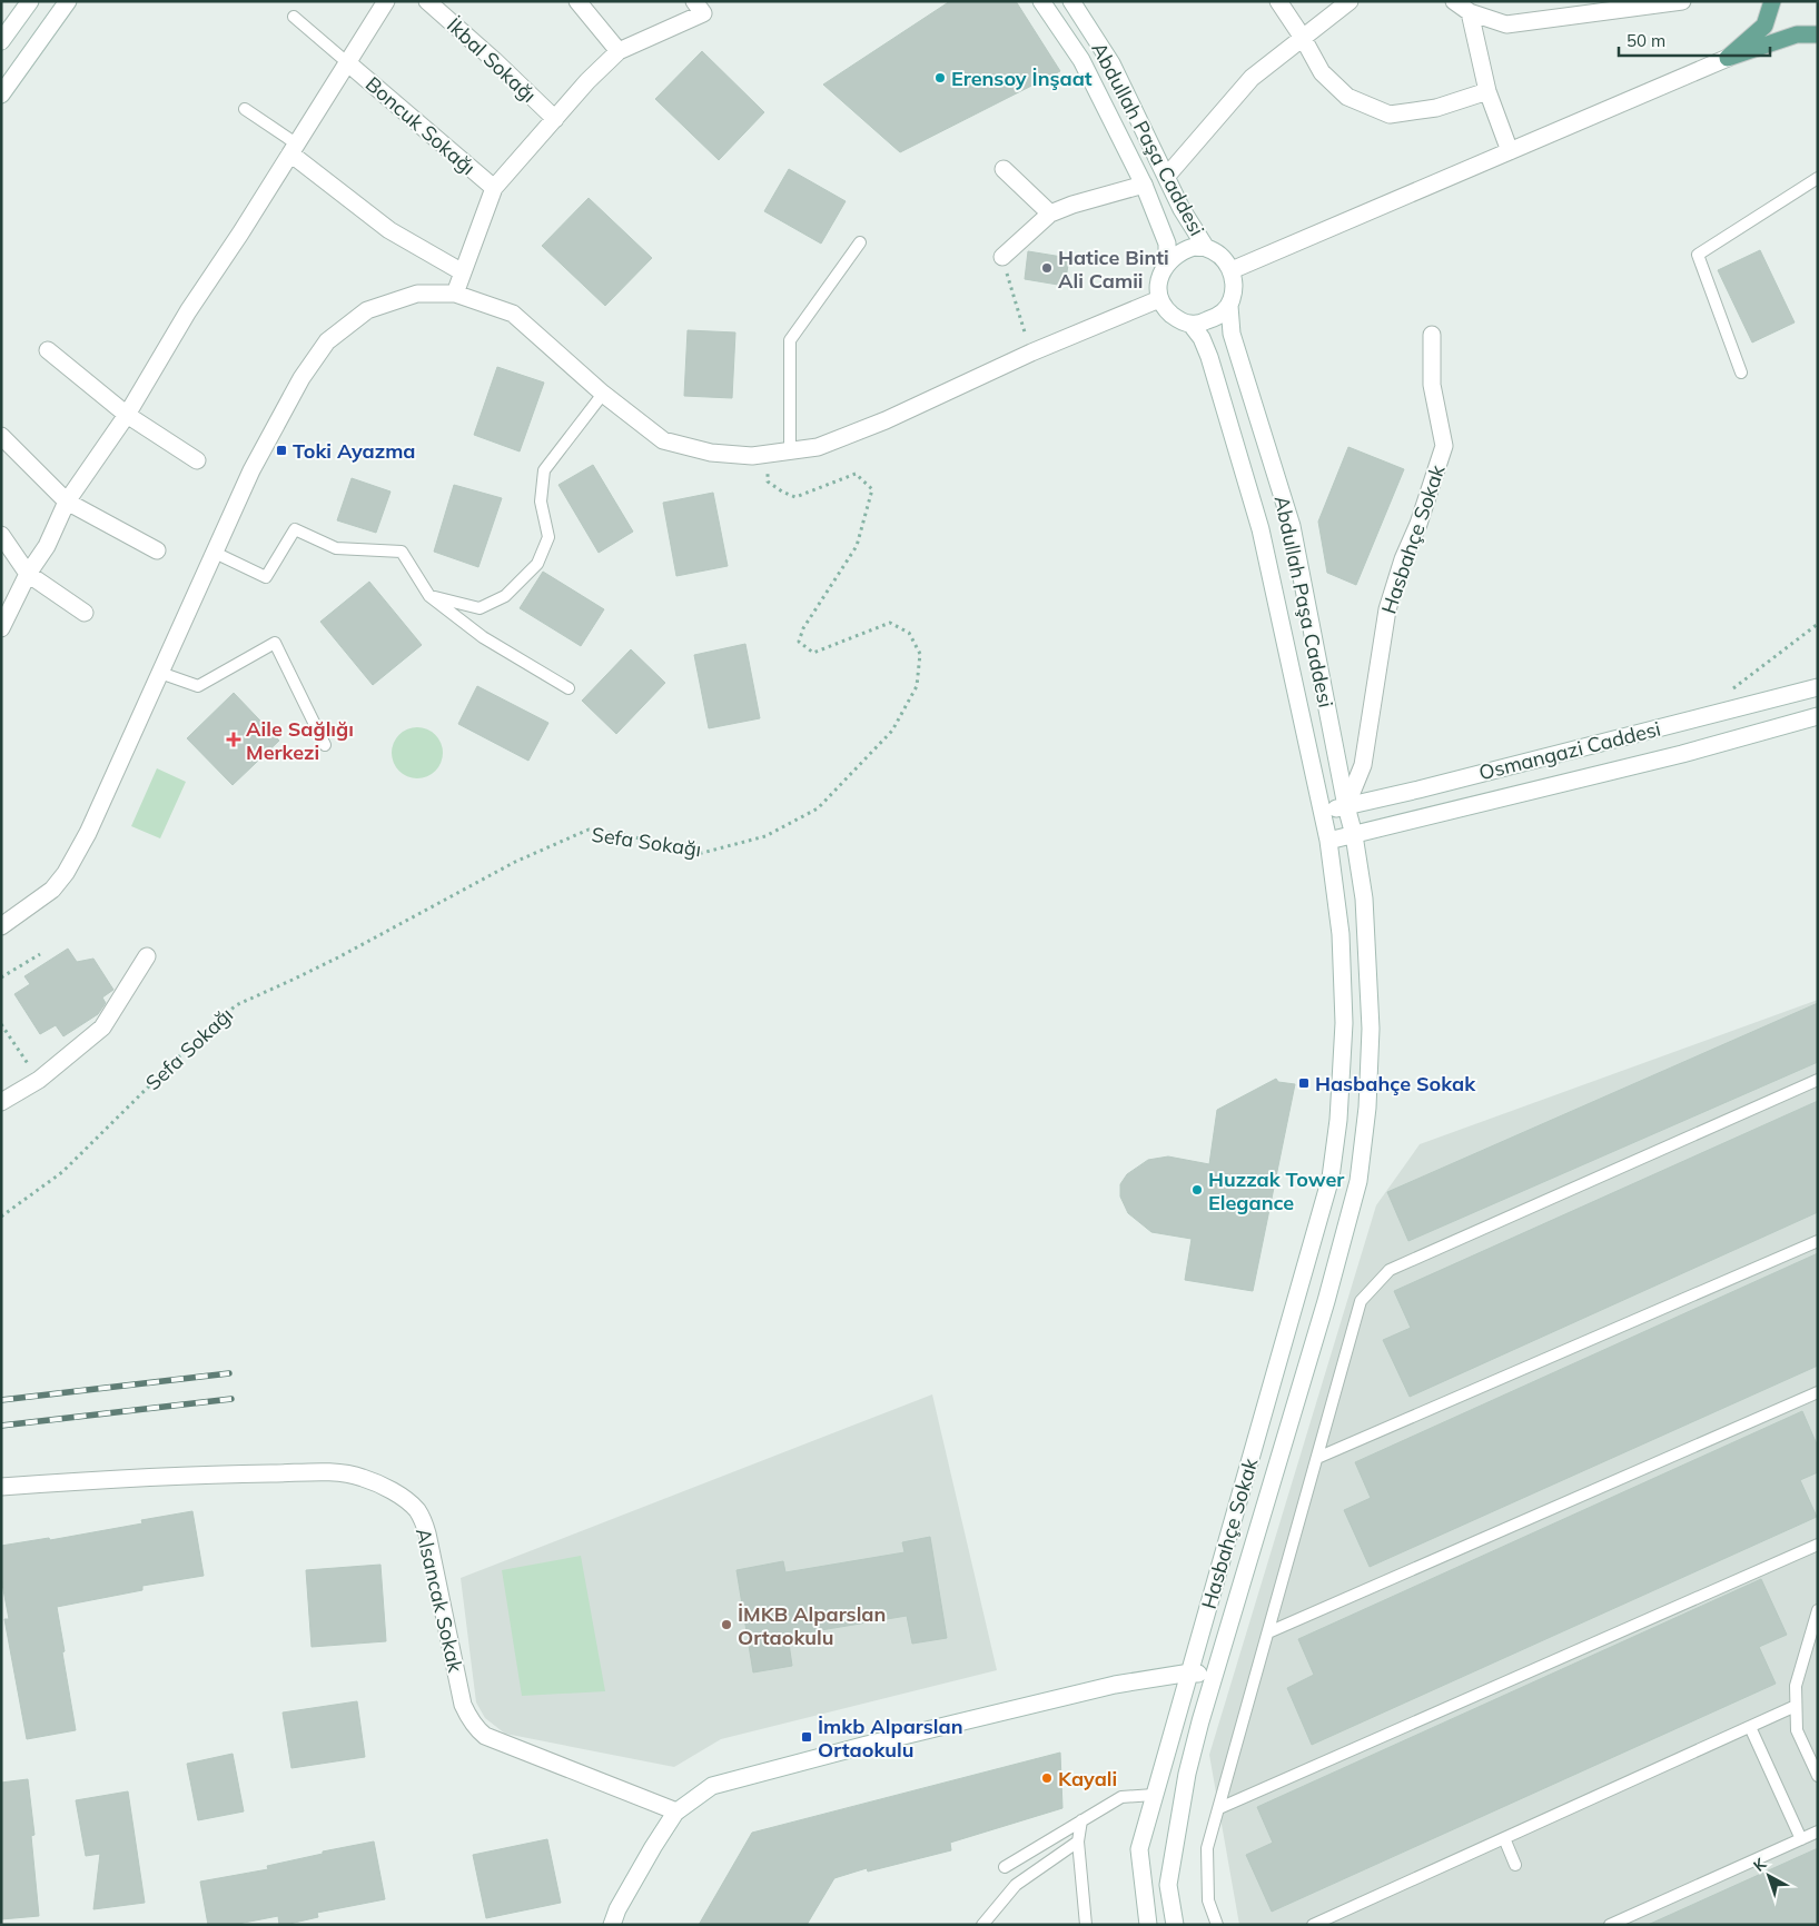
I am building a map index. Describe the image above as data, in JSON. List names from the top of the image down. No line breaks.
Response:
{"streets":{"street":["İkbal Sokağı","Boncuk Sokağı","Abdullah Paşa Caddesi","Hasbahçe Sokak","Osmangazi Caddesi","Alsancak Sokak"],"path":["Sefa Sokağı"]},"crossings":[["Abdullah Paşa Caddesi","Hasbahçe Sokak"],["Abdullah Paşa Caddesi","Osmangazi Caddesi"],["Hasbahçe Sokak","Osmangazi Caddesi"]],"places":{"other":["Erensoy İnşaat","Hatice Binti Ali Camii","Huzzak Tower Elegance","İMKB Alparslan Ortaokulu","Kayali"],"transit":["Toki Ayazma","Hasbahçe Sokak","İmkb Alparslan Ortaokulu"],"health":["Aile Sağlığı Merkezi"]},"scale_bar":"50 m","north":"top left"}
